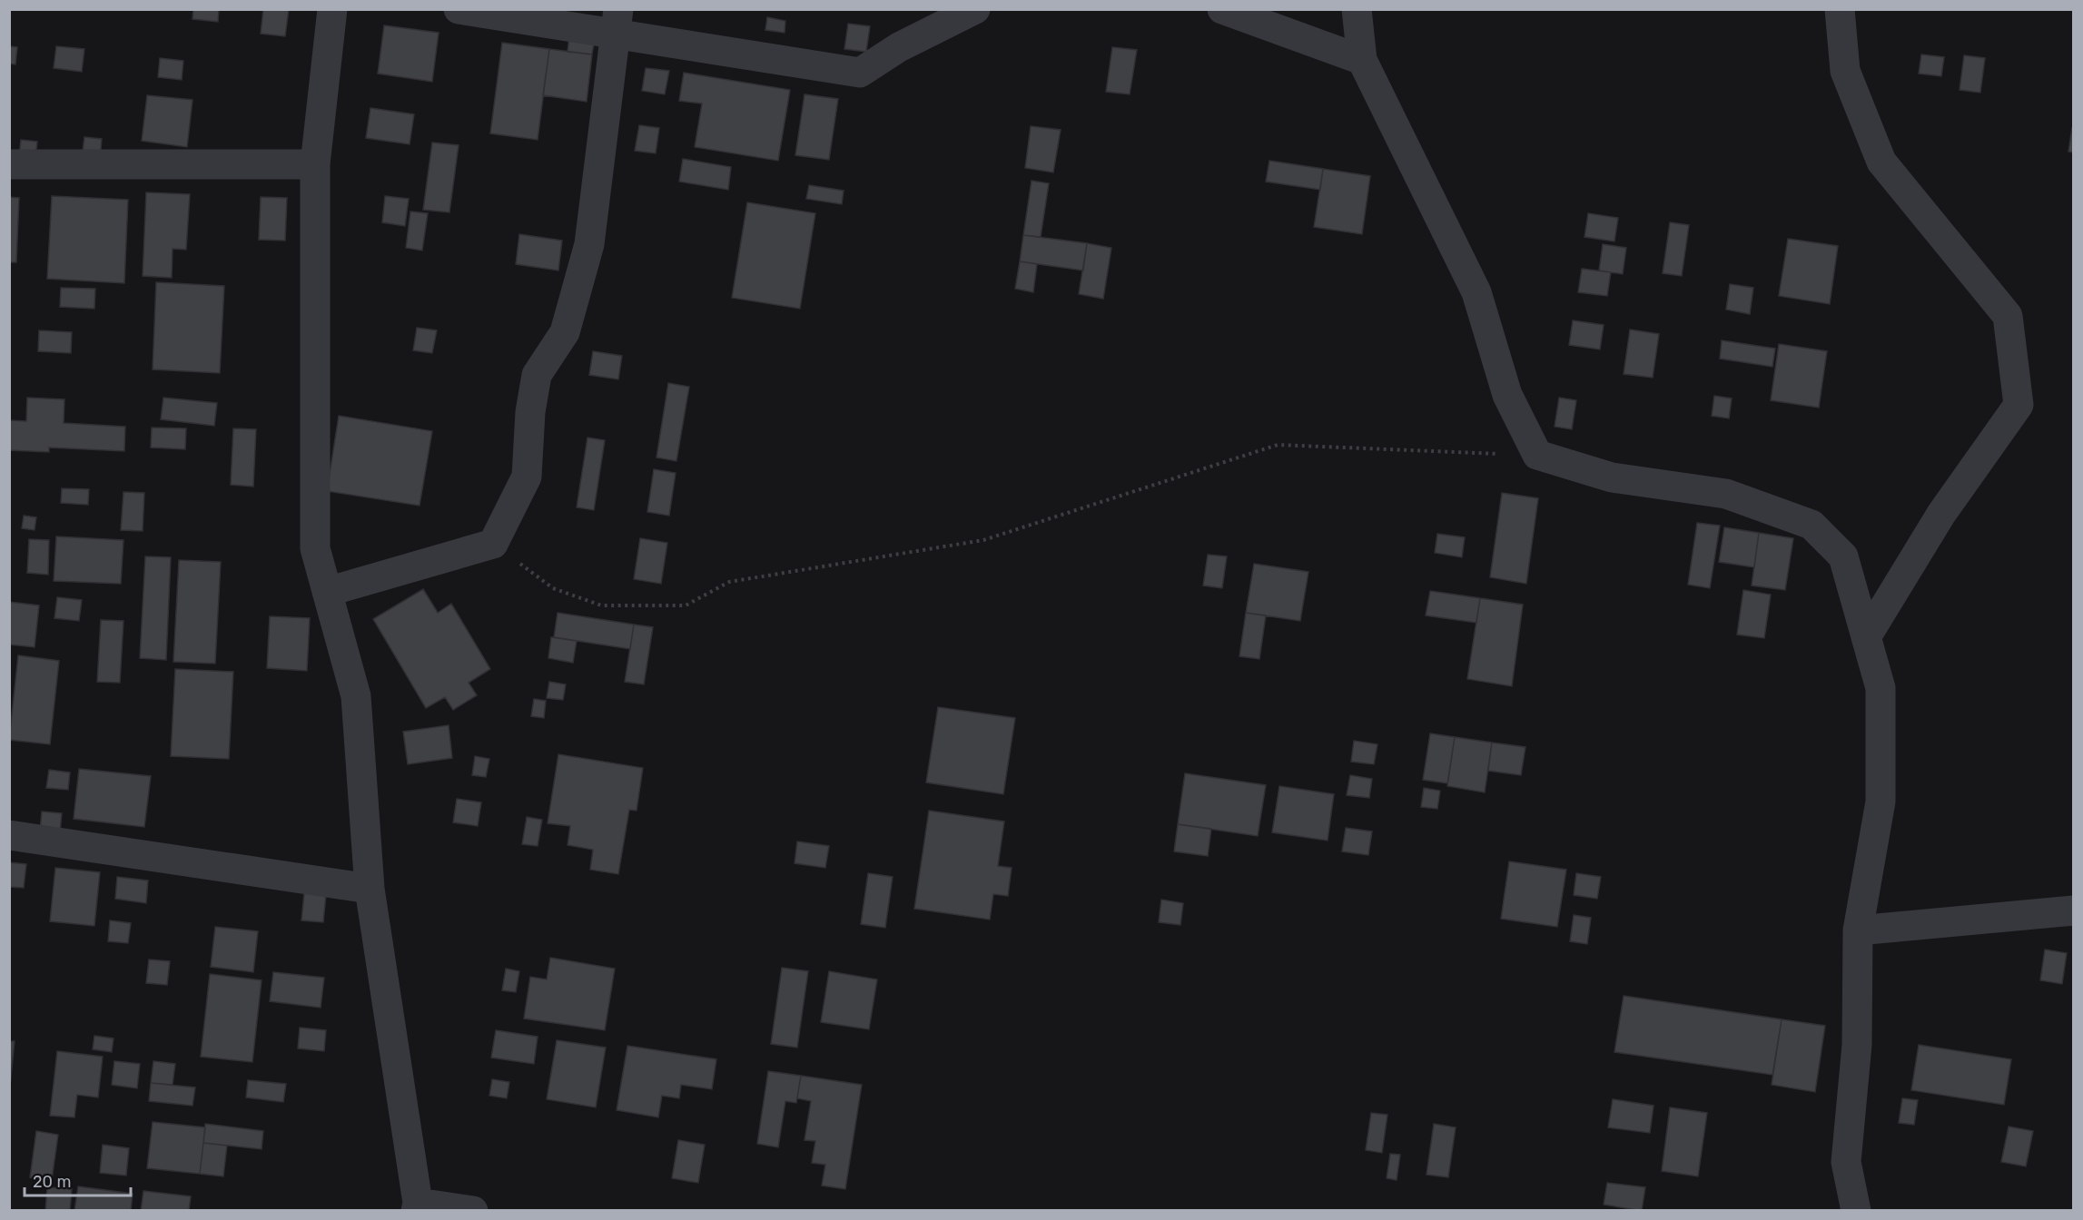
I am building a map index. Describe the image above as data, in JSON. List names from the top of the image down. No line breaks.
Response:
{"scale_bar":"20 m"}
